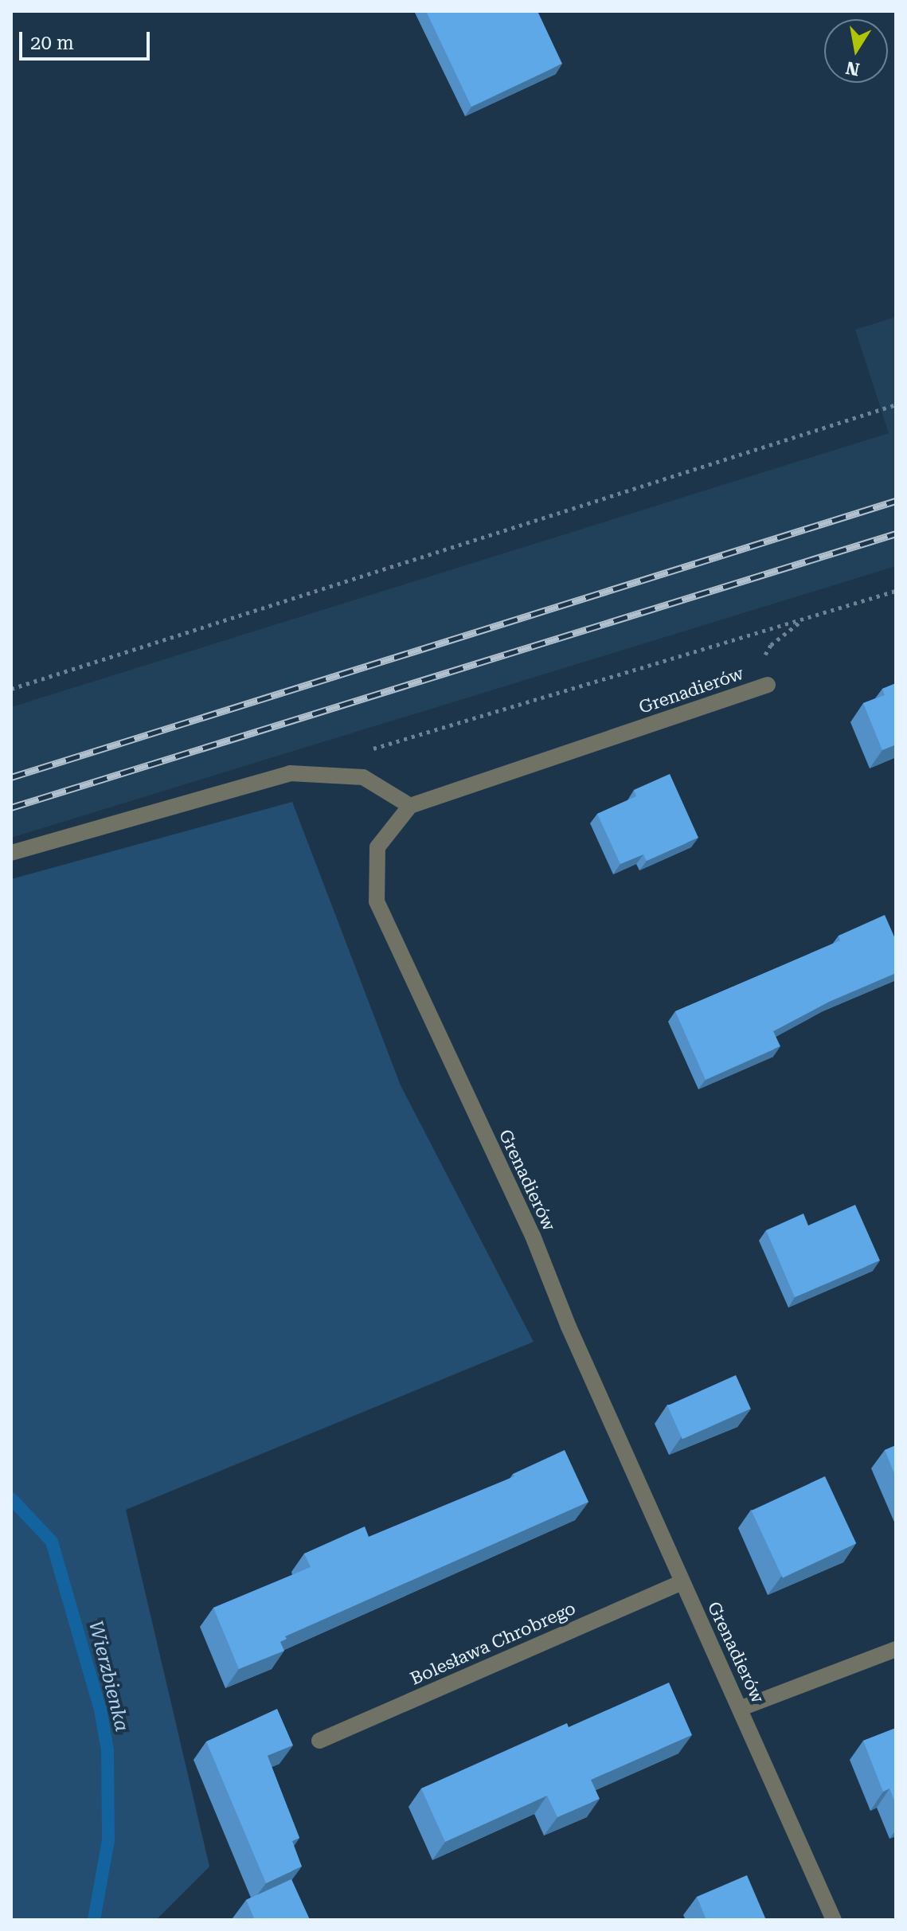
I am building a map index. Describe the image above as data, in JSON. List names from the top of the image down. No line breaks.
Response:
{"streets":{"street":["Grenadierów","Bolesława Chrobrego"]},"crossings":[["Grenadierów","Bolesława Chrobrego"]],"water":["Wierzbienka"],"scale_bar":"20 m","north":"bottom"}
